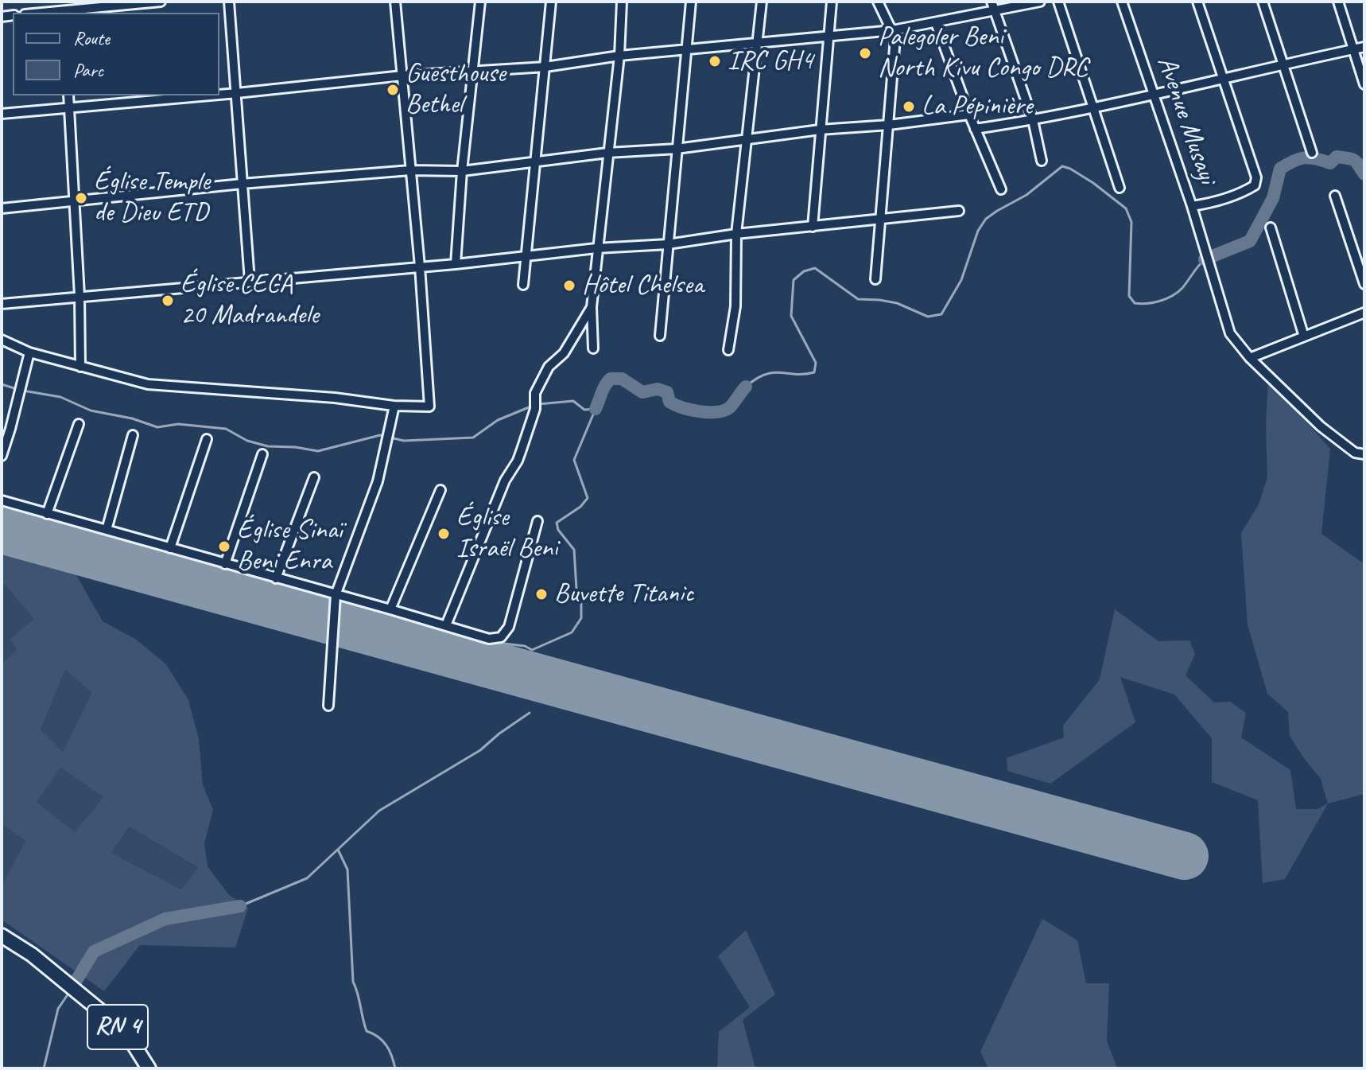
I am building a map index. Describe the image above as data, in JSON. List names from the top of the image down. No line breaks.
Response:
{"streets":{"highway":["RN 4"],"street":["Avenue Musayi"]},"places":["Palegoler Beni North Kivu Congo DRC","IRC GH4","Guesthouse Bethel","La Pépinière","Église Temple de Dieu ETD","Hôtel Chelsea","Église CECA 20 Madrandele","Église Israël Beni","Église Sinaï Beni Enra","Buvette Titanic"],"legend":["Route","Parc"]}
